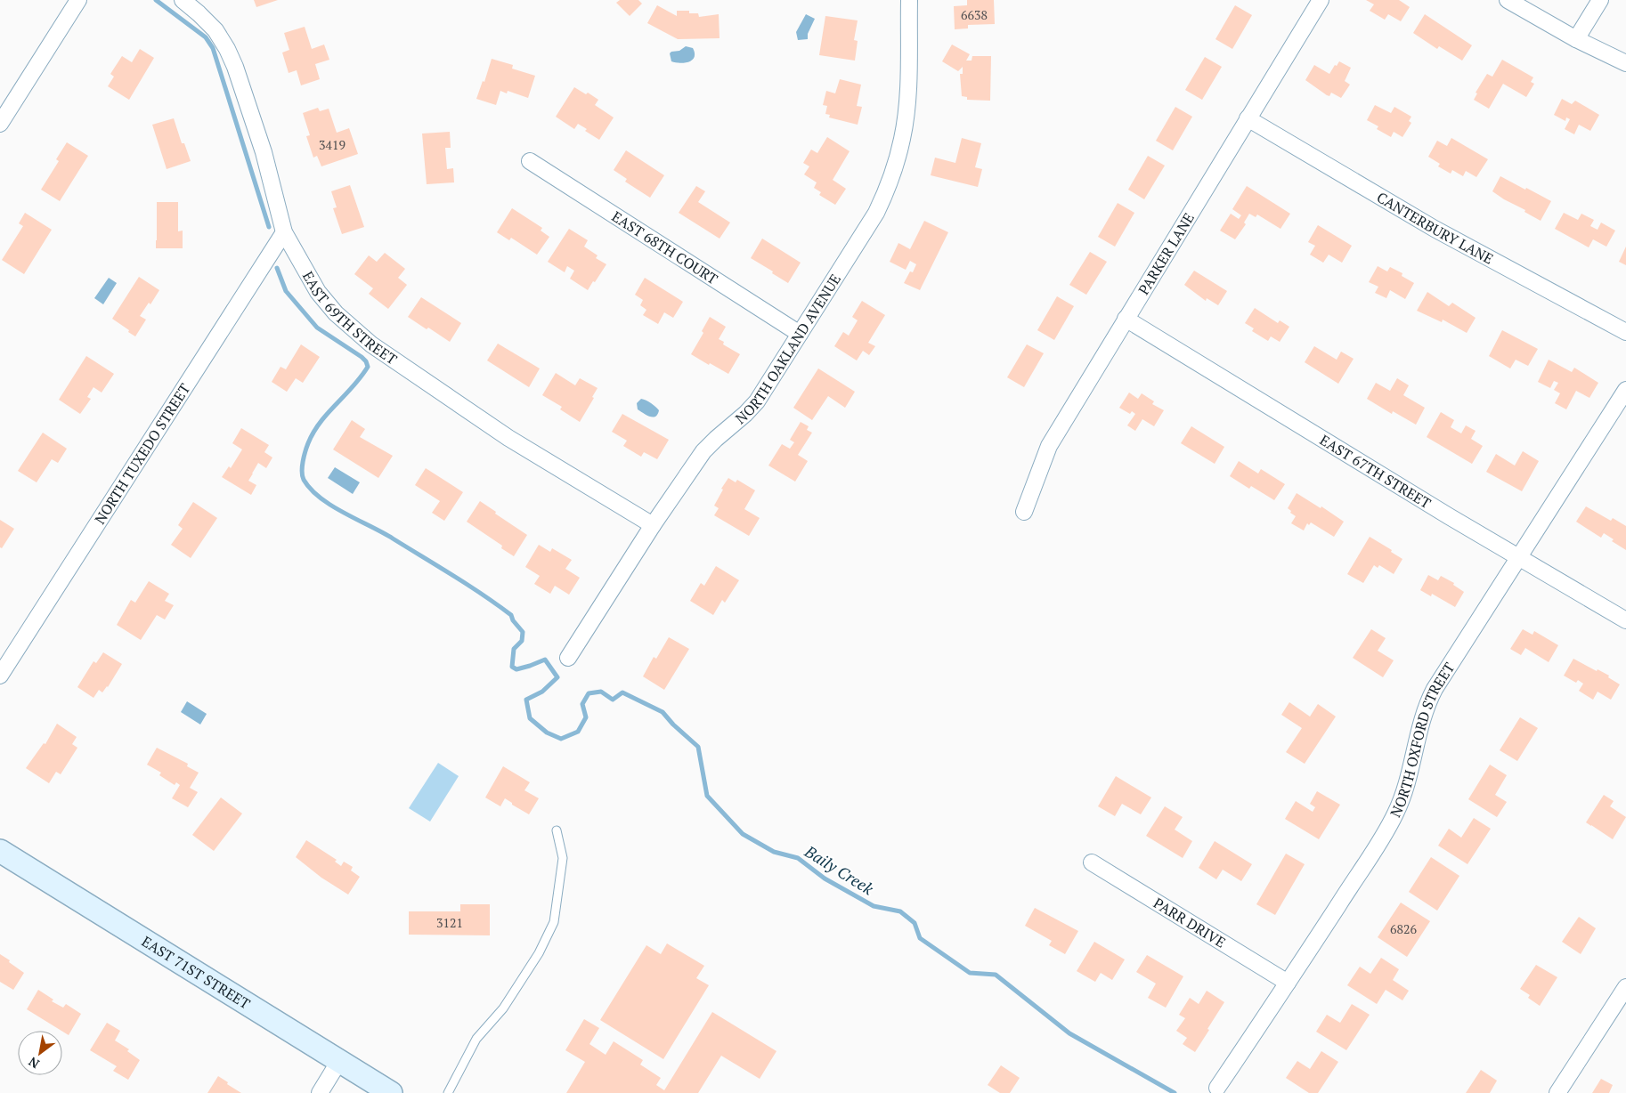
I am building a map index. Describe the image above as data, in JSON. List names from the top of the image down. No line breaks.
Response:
{"streets":{"main road":["EAST 71ST STREET"],"street":["CANTERBURY LANE","EAST 68TH COURT","PARKER LANE","EAST 69TH STREET","NORTH OAKLAND AVENUE","NORTH TUXEDO STREET","EAST 67TH STREET","NORTH OXFORD STREET","PARR DRIVE"]},"crossings":[["CANTERBURY LANE","PARKER LANE"],["EAST 68TH COURT","NORTH OAKLAND AVENUE"],["PARKER LANE","EAST 67TH STREET"],["EAST 69TH STREET","NORTH OAKLAND AVENUE"],["EAST 69TH STREET","NORTH TUXEDO STREET"],["EAST 67TH STREET","NORTH OXFORD STREET"],["NORTH OXFORD STREET","PARR DRIVE"]],"water":["Baily Creek"],"house_numbers":["6638","3419","3121","6826"],"north":"bottom left"}
